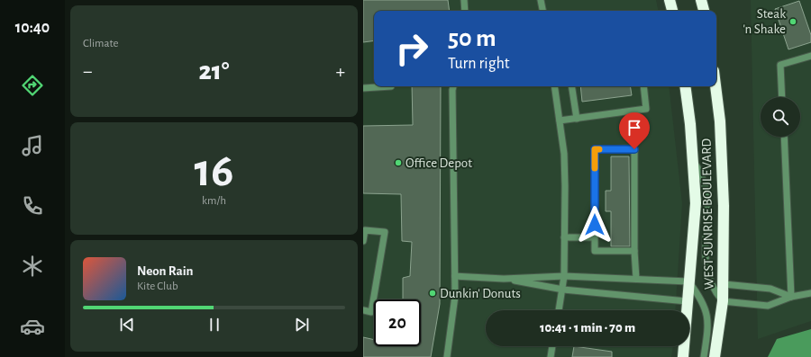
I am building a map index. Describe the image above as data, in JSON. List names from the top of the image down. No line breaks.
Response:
{"streets":{"highway":["WEST SUNRISE BOULEVARD"]},"places":["Steak 'n Shake","Office Depot","Dunkin' Donuts"],"page":{"tabs":"10:40","tile":["Climate",["16","km/h"]],"turn":["50 m","Turn right"],"heat":["−","21°","+"],"song":["Neon Rain","Kite Club"],"limit":"20","trip":"10:41 · 1 min · 70 m"}}
